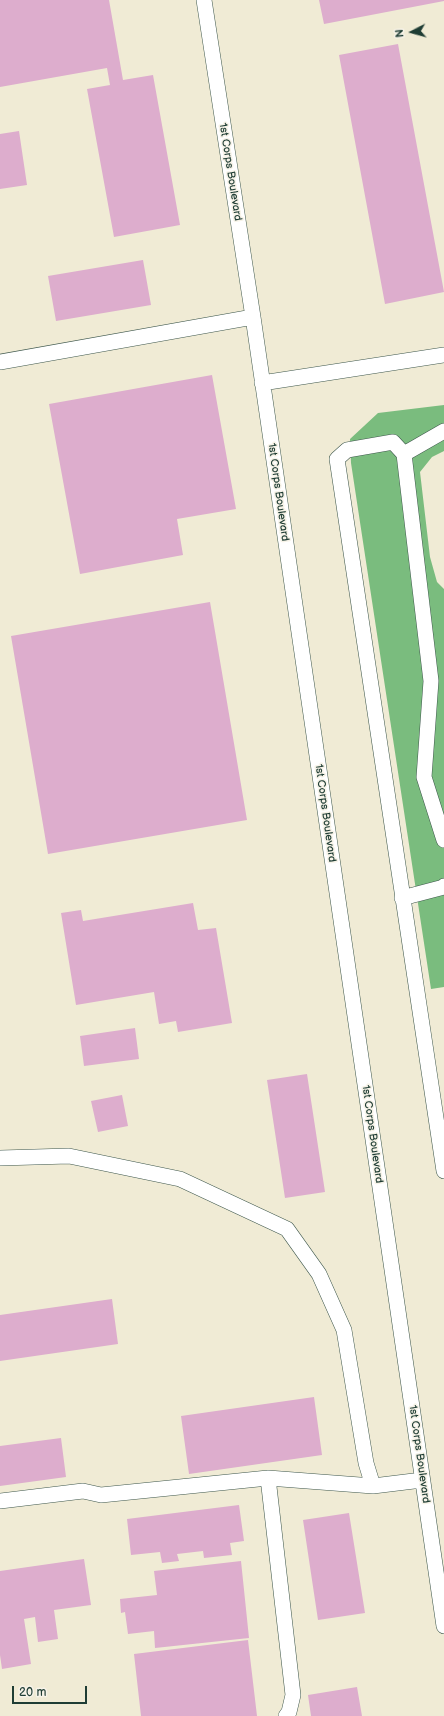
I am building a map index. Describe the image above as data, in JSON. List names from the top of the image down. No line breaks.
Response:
{"streets":{"lane":["1st Corps Boulevard"]},"scale_bar":"20 m","north":"left"}
